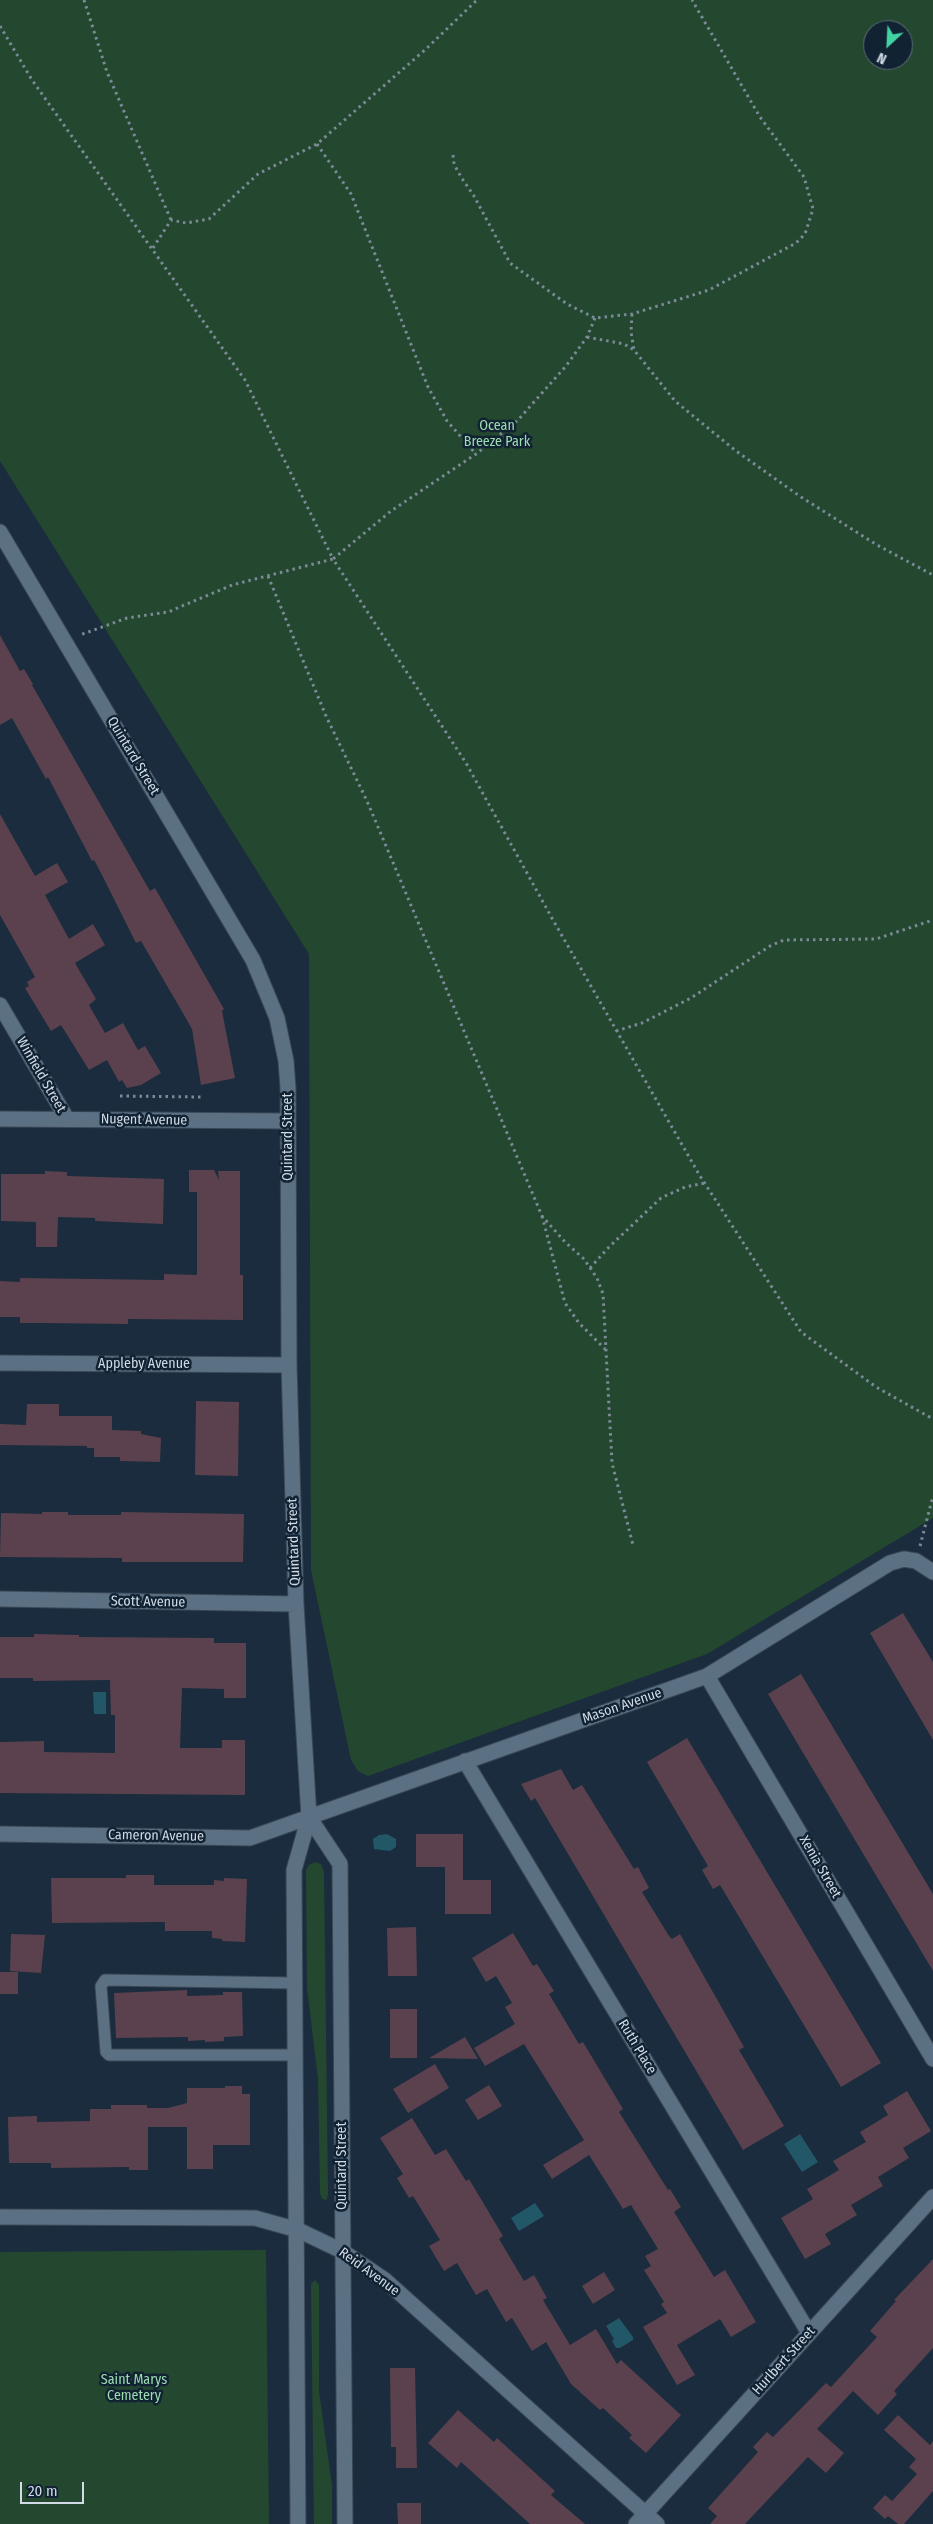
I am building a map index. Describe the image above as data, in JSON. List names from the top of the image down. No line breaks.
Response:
{"streets":{"street":["Quintard Street","Winfield Street","Nugent Avenue","Appleby Avenue","Scott Avenue","Mason Avenue","Cameron Avenue","Xenia Street","Ruth Place","Reid Avenue","Hurlbert Street"]},"crossings":[["Quintard Street","Nugent Avenue"],["Quintard Street","Appleby Avenue"],["Quintard Street","Scott Avenue"],["Quintard Street","Mason Avenue"],["Quintard Street","Cameron Avenue"],["Quintard Street","Reid Avenue"],["Winfield Street","Nugent Avenue"],["Mason Avenue","Cameron Avenue"],["Mason Avenue","Xenia Street"],["Mason Avenue","Ruth Place"],["Ruth Place","Hurlbert Street"],["Reid Avenue","Hurlbert Street"]],"parks":["Ocean Breeze Park","Saint Marys Cemetery"],"scale_bar":"20 m","north":"bottom left"}
